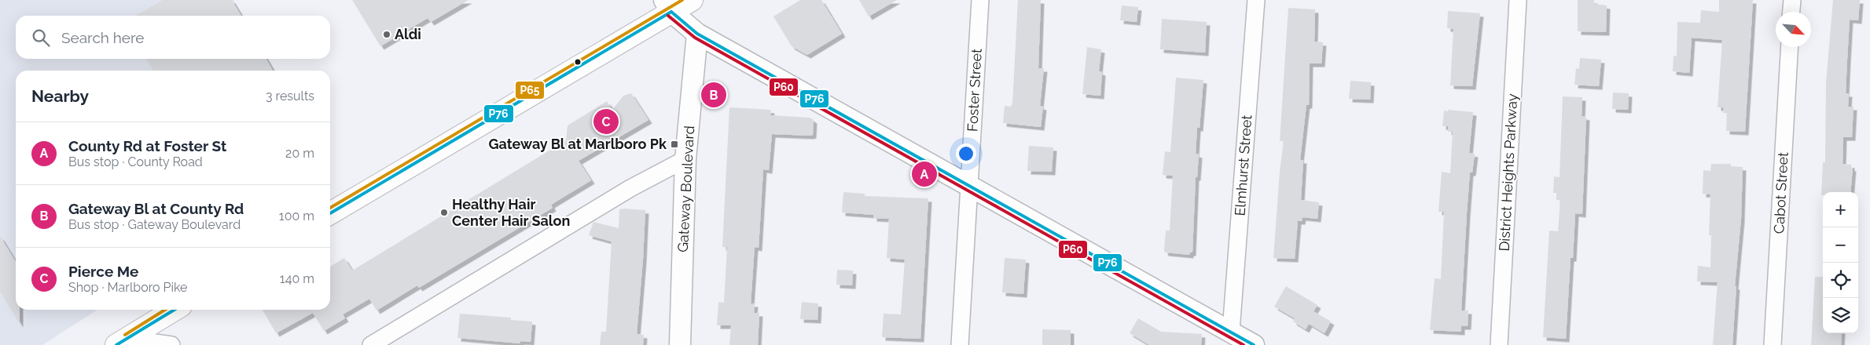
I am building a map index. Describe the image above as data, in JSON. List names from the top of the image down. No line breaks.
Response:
{"streets":{"street":["Foster Street","Elmhurst Street","District Heights Parkway","Gateway Boulevard","Cabot Street"]},"places":{"other":["Aldi","Healthy Hair Center Hair Salon"],"transit":["Gateway Bl at Marlboro Pk"]},"lines":["transit line P65","transit line P76","transit line P60"],"north":"bottom right","page":{"search":"Search here","heading":["Nearby","3 results"],"pins":["B","C","A"],"list":[{"mark":"A","name":"County Rd at Foster St","note":"Bus stop · County Road","value":"20 m"},{"mark":"B","name":"Gateway Bl at County Rd","note":"Bus stop · Gateway Boulevard","value":"100 m"},{"mark":"C","name":"Pierce Me","note":"Shop · Marlboro Pike","value":"140 m"}],"map_buttons":["+","−"]}}
